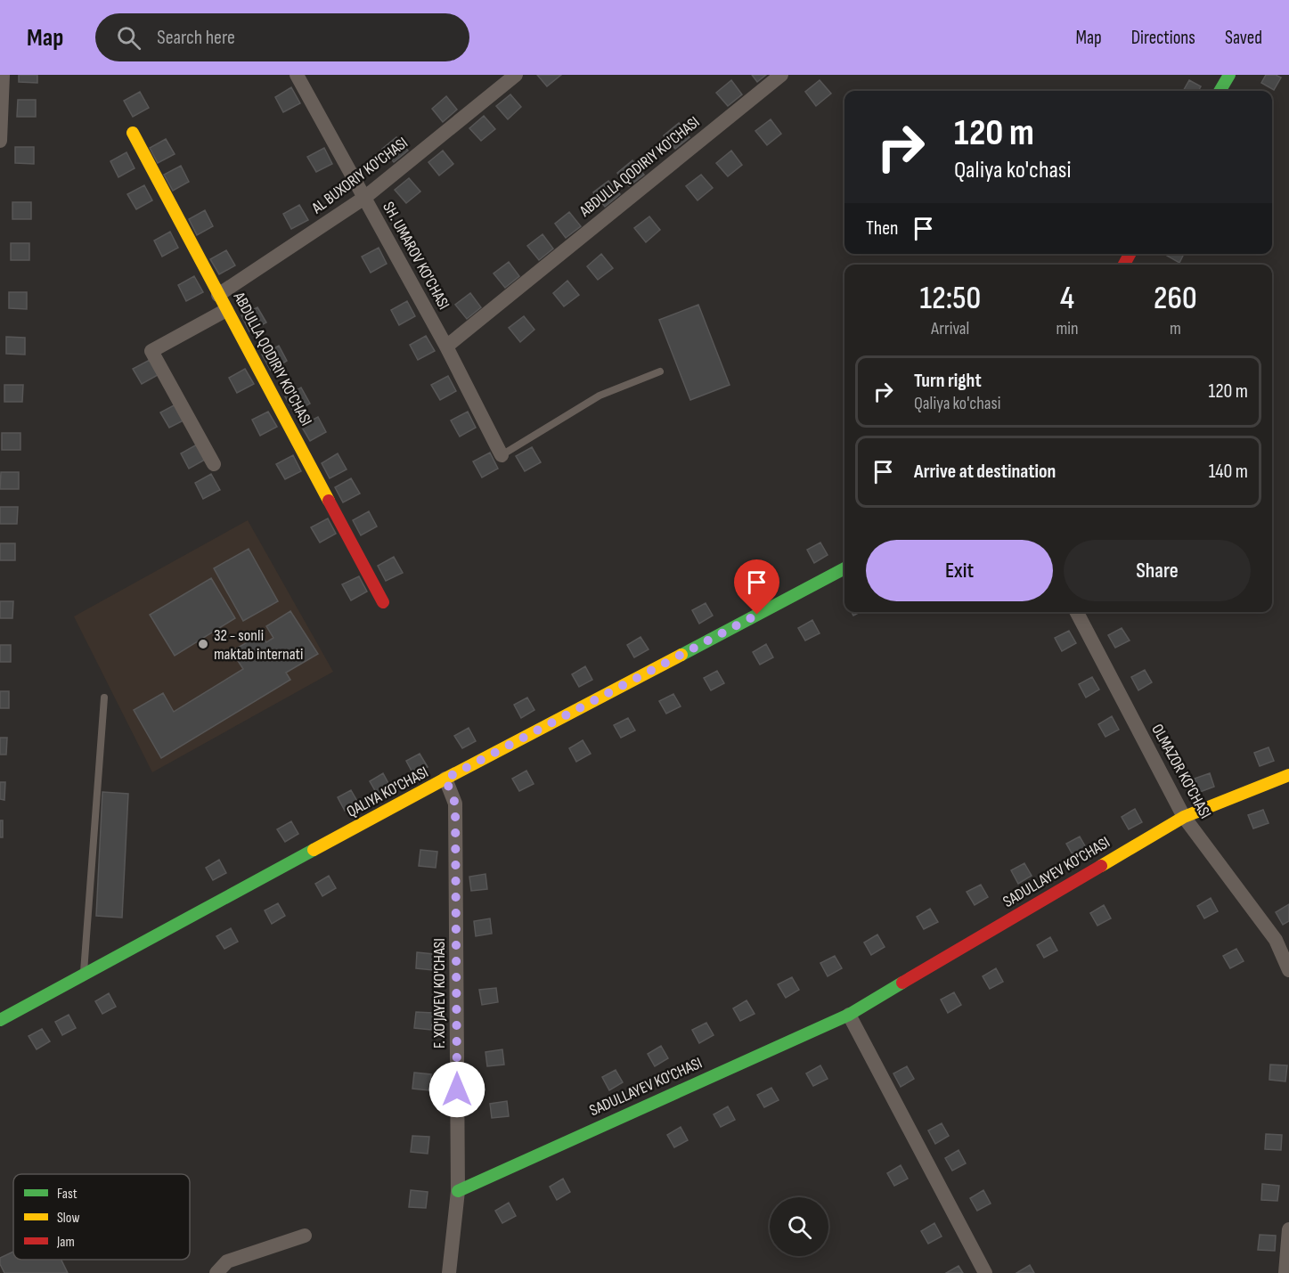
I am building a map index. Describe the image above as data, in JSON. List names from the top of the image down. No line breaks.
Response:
{"streets":{"street":["ABDULLA QODIRIY KO'CHASI","AL BUXORIY KO'CHASI","SH. UMAROV KO'CHASI","OLMAZOR KO'CHASI","QALIYA KO'CHASI","SADULLAYEV KO'CHASI","F. XO'JAYEV KO'CHASI"]},"crossings":[["ABDULLA QODIRIY KO'CHASI","AL BUXORIY KO'CHASI"],["ABDULLA QODIRIY KO'CHASI","SH. UMAROV KO'CHASI"],["AL BUXORIY KO'CHASI","SH. UMAROV KO'CHASI"],["OLMAZOR KO'CHASI","SADULLAYEV KO'CHASI"],["QALIYA KO'CHASI","F. XO'JAYEV KO'CHASI"],["SADULLAYEV KO'CHASI","F. XO'JAYEV KO'CHASI"]],"places":["32 - sonli maktab internati"],"legend":["Fast","Slow","Jam"],"page":{"header":"Map","search":"Search here","nav":["Map","Directions","Saved"],"turn":["120 m","Qaliya ko'chasi"],"then":"Then","eta":["12:50","Arrival","4","min","260","m"],"list":[{"name":"Turn right","note":"Qaliya ko'chasi","value":"120 m"},{"name":"Arrive at destination","value":"140 m"}],"buttons":["Exit","Share"]}}
